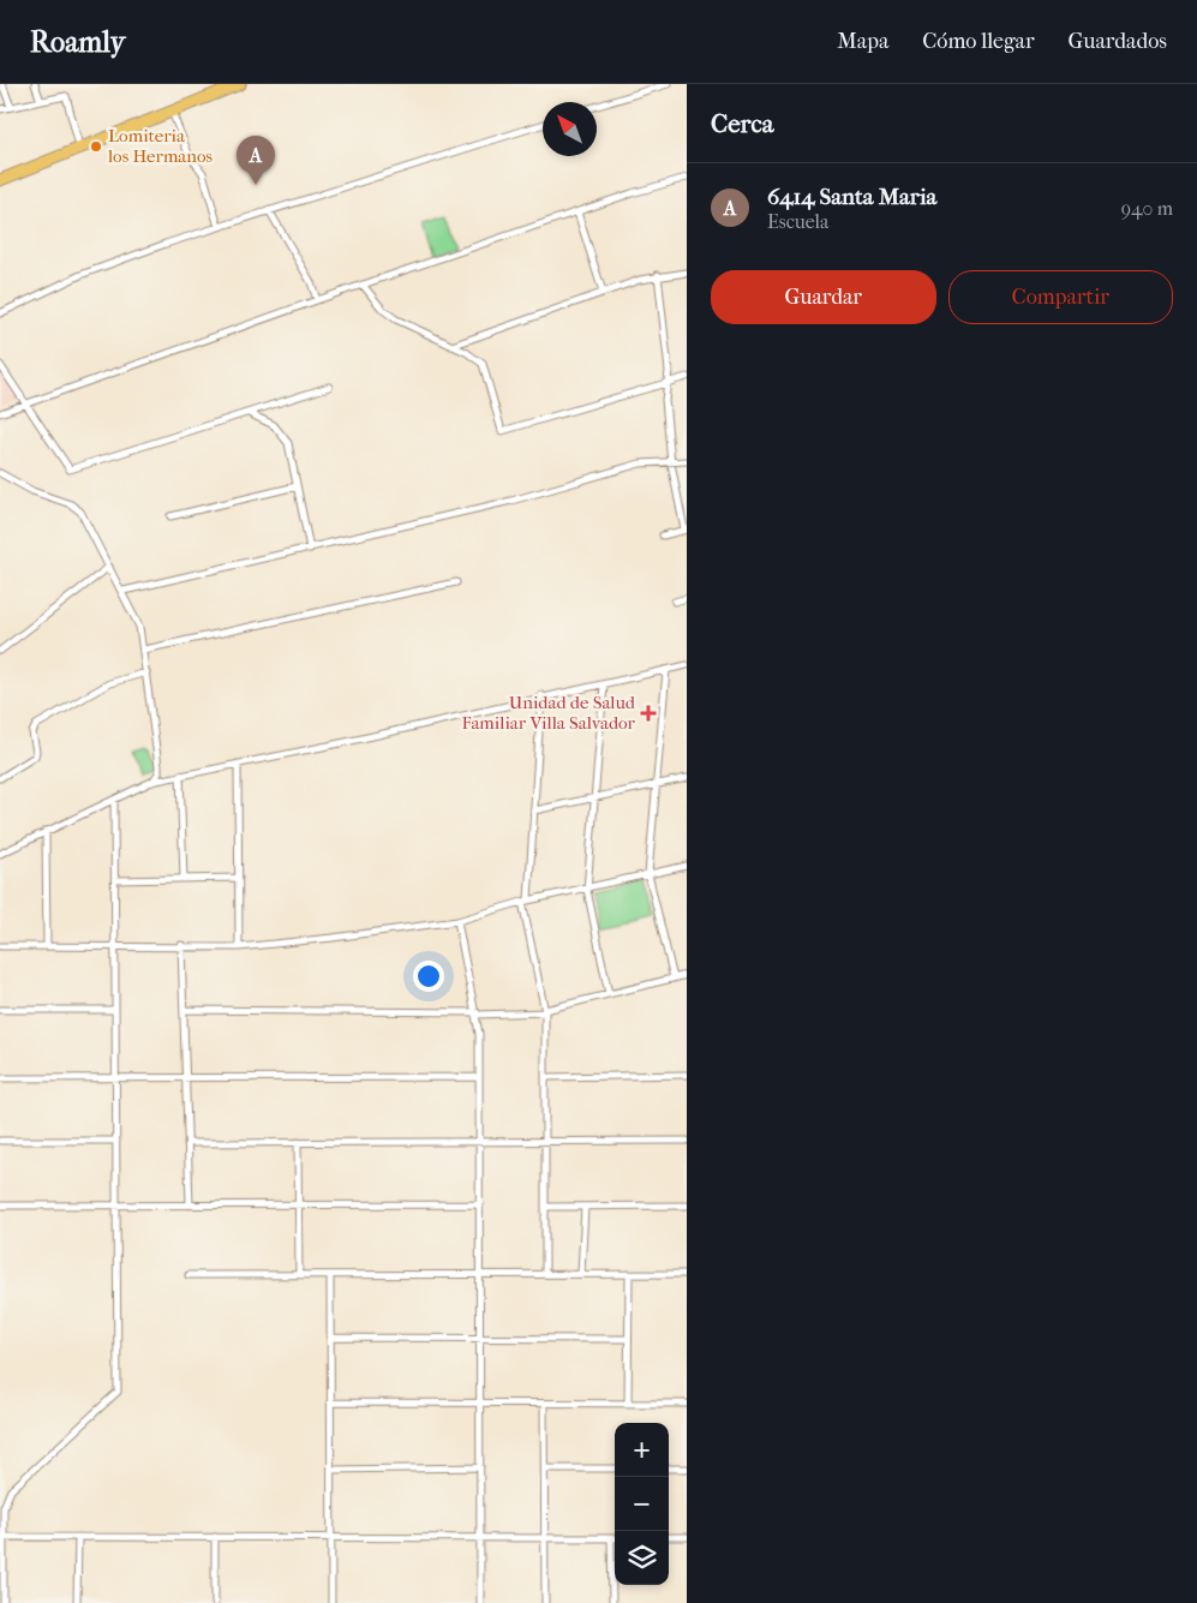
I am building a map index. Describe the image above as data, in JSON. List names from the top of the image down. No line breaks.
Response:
{"places":{"other":["Lomiteria los Hermanos"],"health":["Unidad de Salud Familiar Villa Salvador"]},"north":"top left","page":{"header":"Roamly","nav":["Mapa","Cómo llegar","Guardados"],"heading":"Cerca","pins":"A","list":[{"mark":"A","name":"6414 Santa Maria","note":"Escuela","value":"940 m"}],"buttons":["Guardar","Compartir"],"map_buttons":["+","−"]}}
